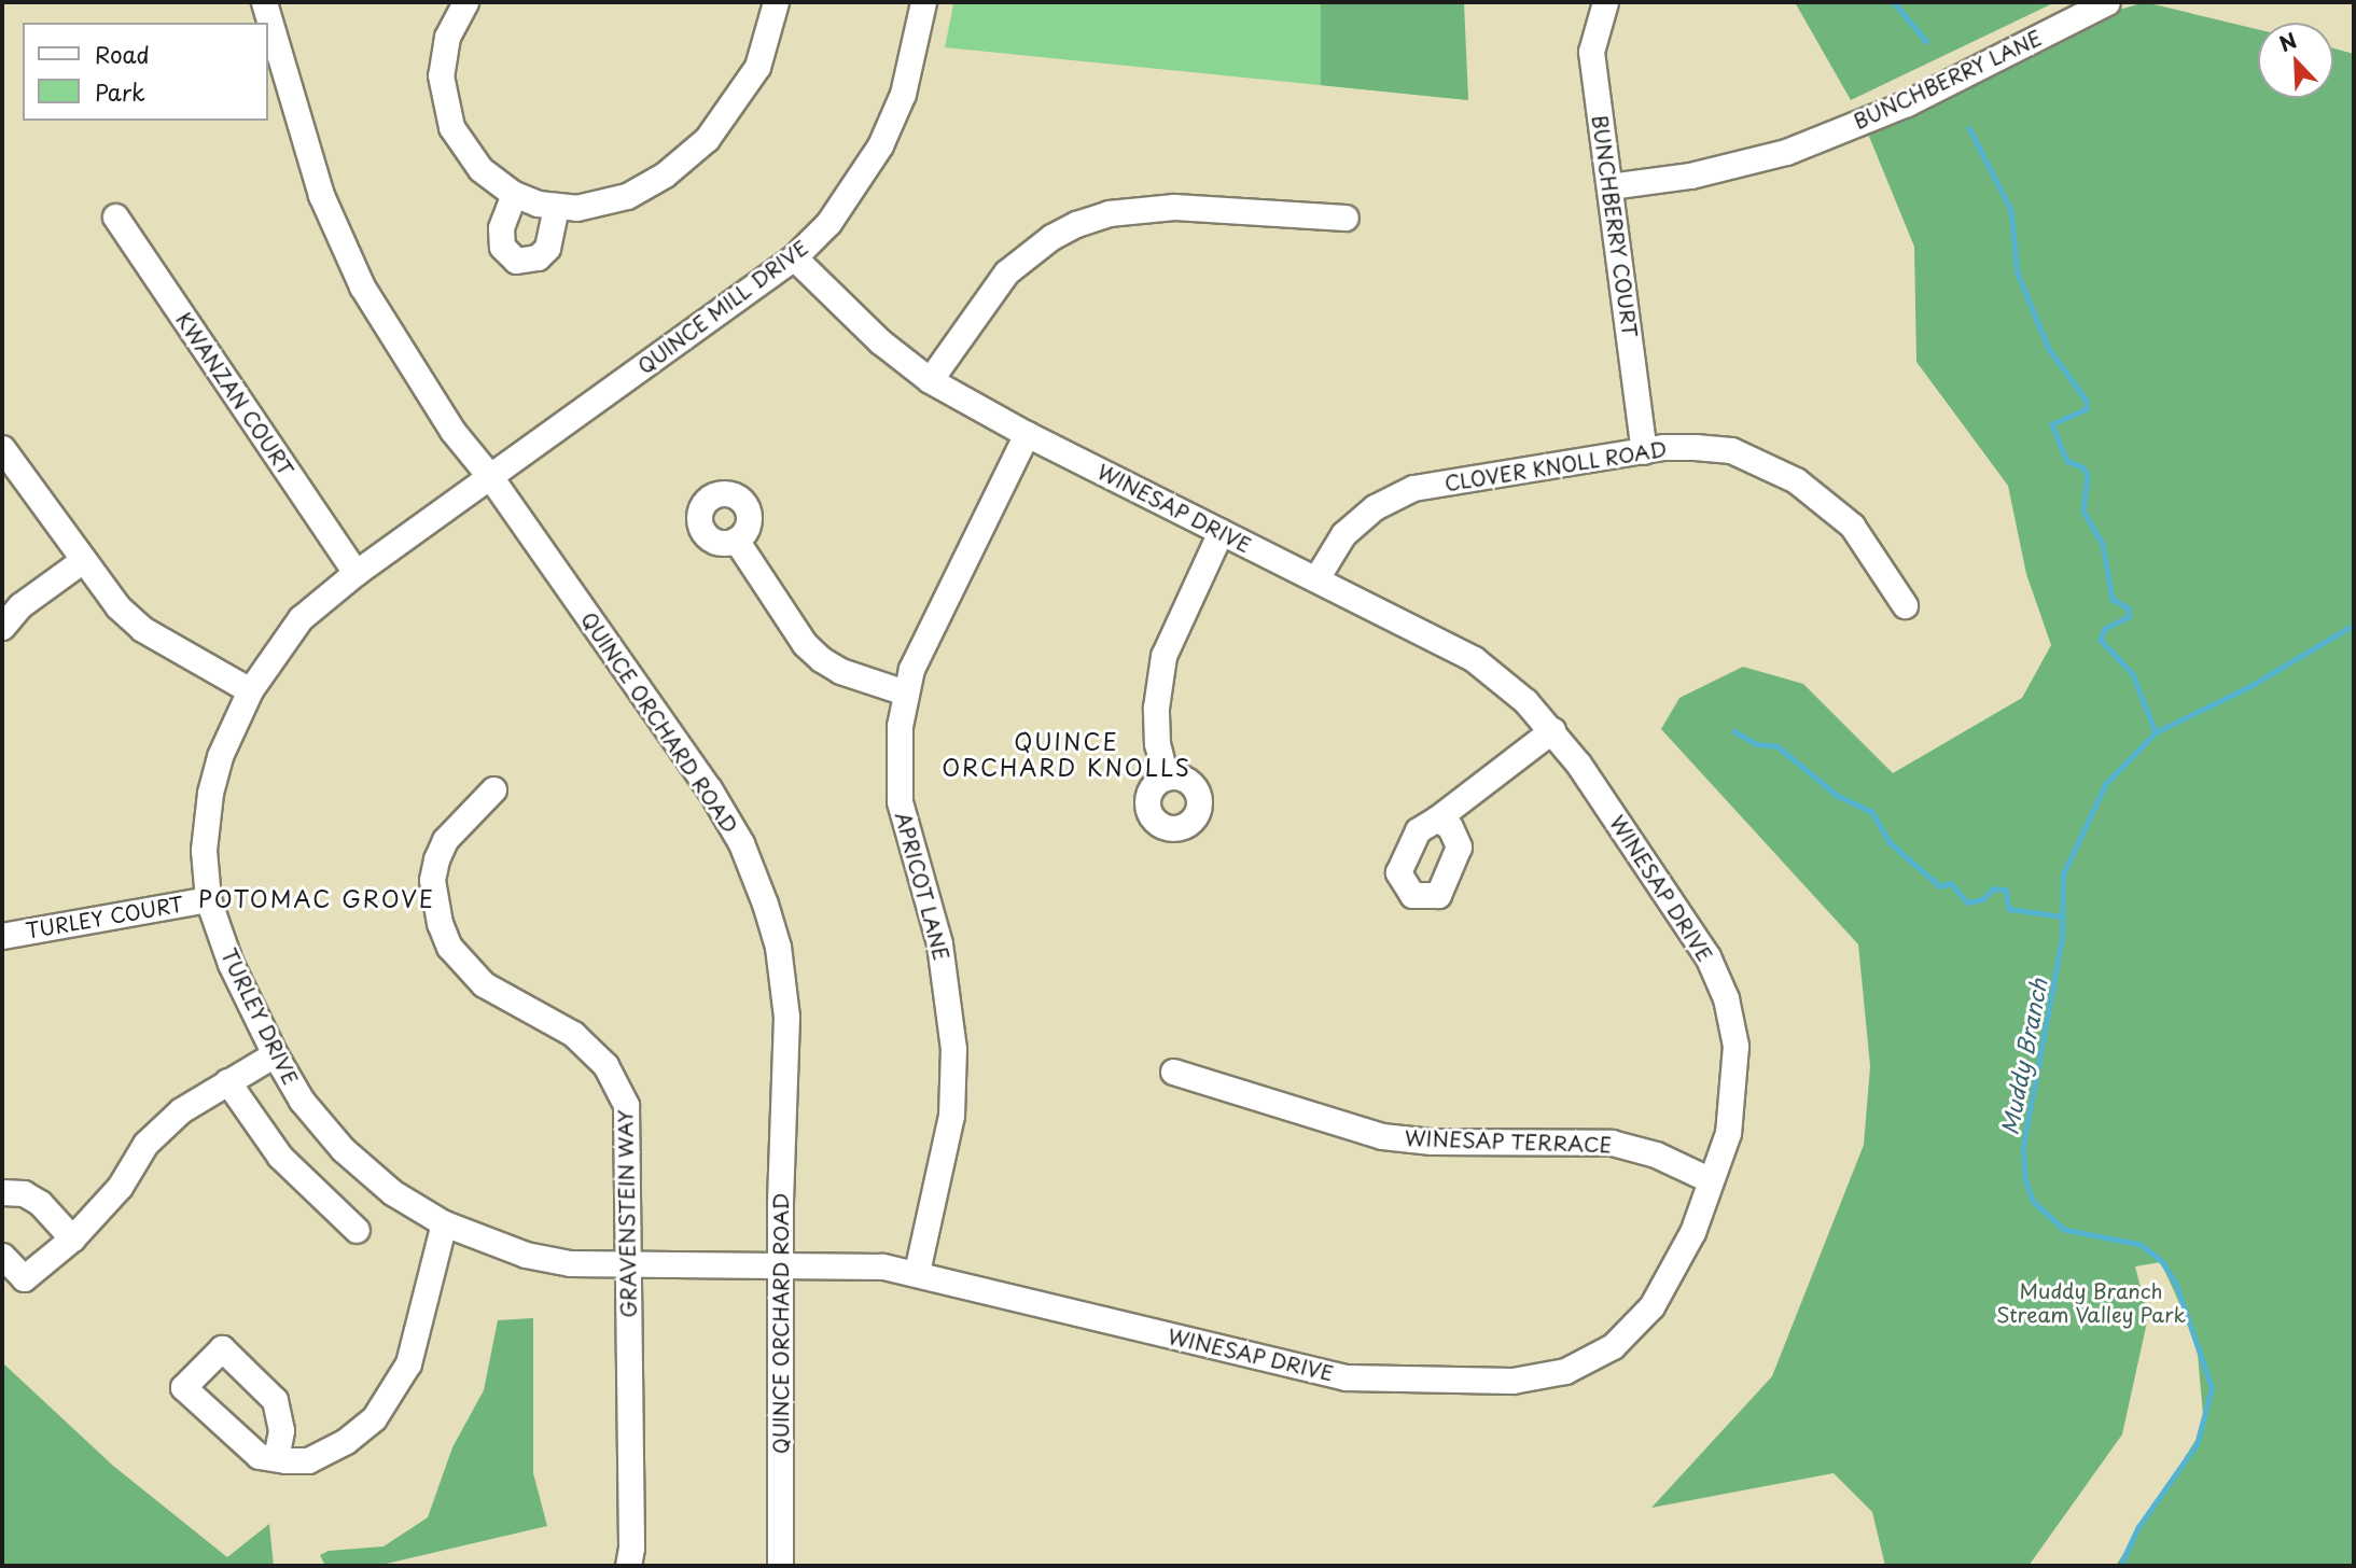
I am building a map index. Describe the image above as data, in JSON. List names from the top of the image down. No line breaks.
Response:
{"streets":{"street":["BUNCHBERRY LANE","BUNCHBERRY COURT","QUINCE MILL DRIVE","KWANZAN COURT","CLOVER KNOLL ROAD","WINESAP DRIVE","QUINCE ORCHARD ROAD","APRICOT LANE","TURLEY COURT","TURLEY DRIVE","WINESAP TERRACE","GRAVENSTEIN WAY"]},"crossings":[["BUNCHBERRY LANE","BUNCHBERRY COURT"],["BUNCHBERRY COURT","CLOVER KNOLL ROAD"],["QUINCE MILL DRIVE","WINESAP DRIVE"],["QUINCE MILL DRIVE","QUINCE ORCHARD ROAD"],["QUINCE MILL DRIVE","TURLEY DRIVE"],["KWANZAN COURT","TURLEY DRIVE"],["CLOVER KNOLL ROAD","WINESAP DRIVE"],["WINESAP DRIVE","QUINCE ORCHARD ROAD"],["WINESAP DRIVE","APRICOT LANE"],["WINESAP DRIVE","TURLEY DRIVE"],["WINESAP DRIVE","WINESAP TERRACE"],["QUINCE ORCHARD ROAD","TURLEY DRIVE"],["TURLEY COURT","TURLEY DRIVE"],["TURLEY DRIVE","GRAVENSTEIN WAY"]],"districts":["QUINCE ORCHARD KNOLLS","POTOMAC GROVE"],"water":["Muddy Branch"],"parks":["Muddy Branch Stream Valley Park"],"legend":["Road","Park"],"north":"top left"}
